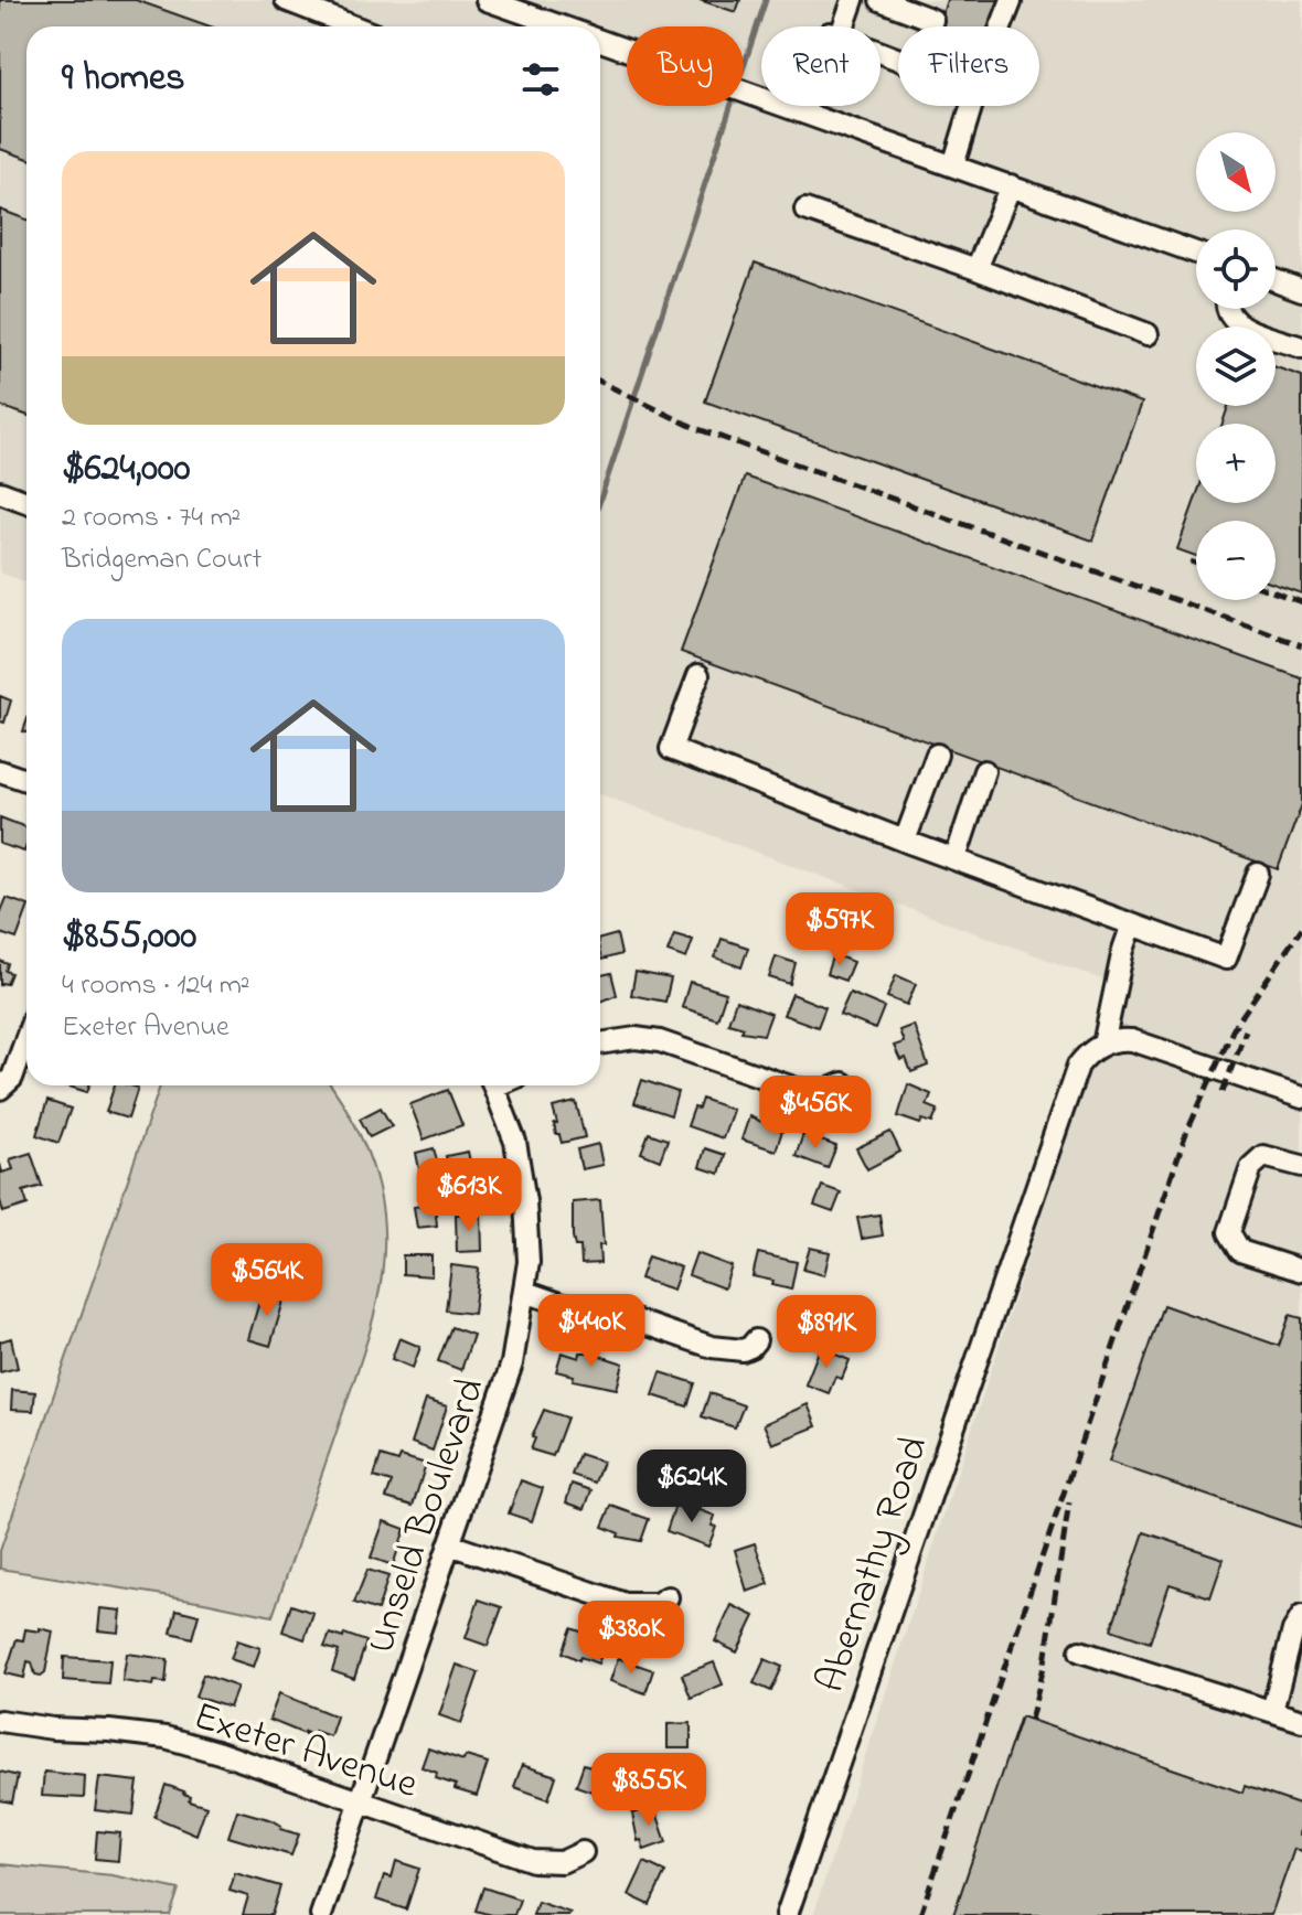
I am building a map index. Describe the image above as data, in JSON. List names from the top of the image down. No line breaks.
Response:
{"streets":{"street":["Unseld Boulevard","Abernathy Road","Exeter Avenue"]},"crossings":[["Unseld Boulevard","Exeter Avenue"]],"north":"bottom right","page":{"chip":["Buy","Rent","Filters"],"heading":"9 homes","map_buttons":["+","−"],"list":[{"name":"$624,000","note":"2 rooms · 74 m² · Bridgeman Court"},{"name":"$855,000","note":"4 rooms · 124 m² · Exeter Avenue"}],"price":["$597K","$456K","$613K","$564K","$440K","$891K","$624K","$380K","$855K"]}}
